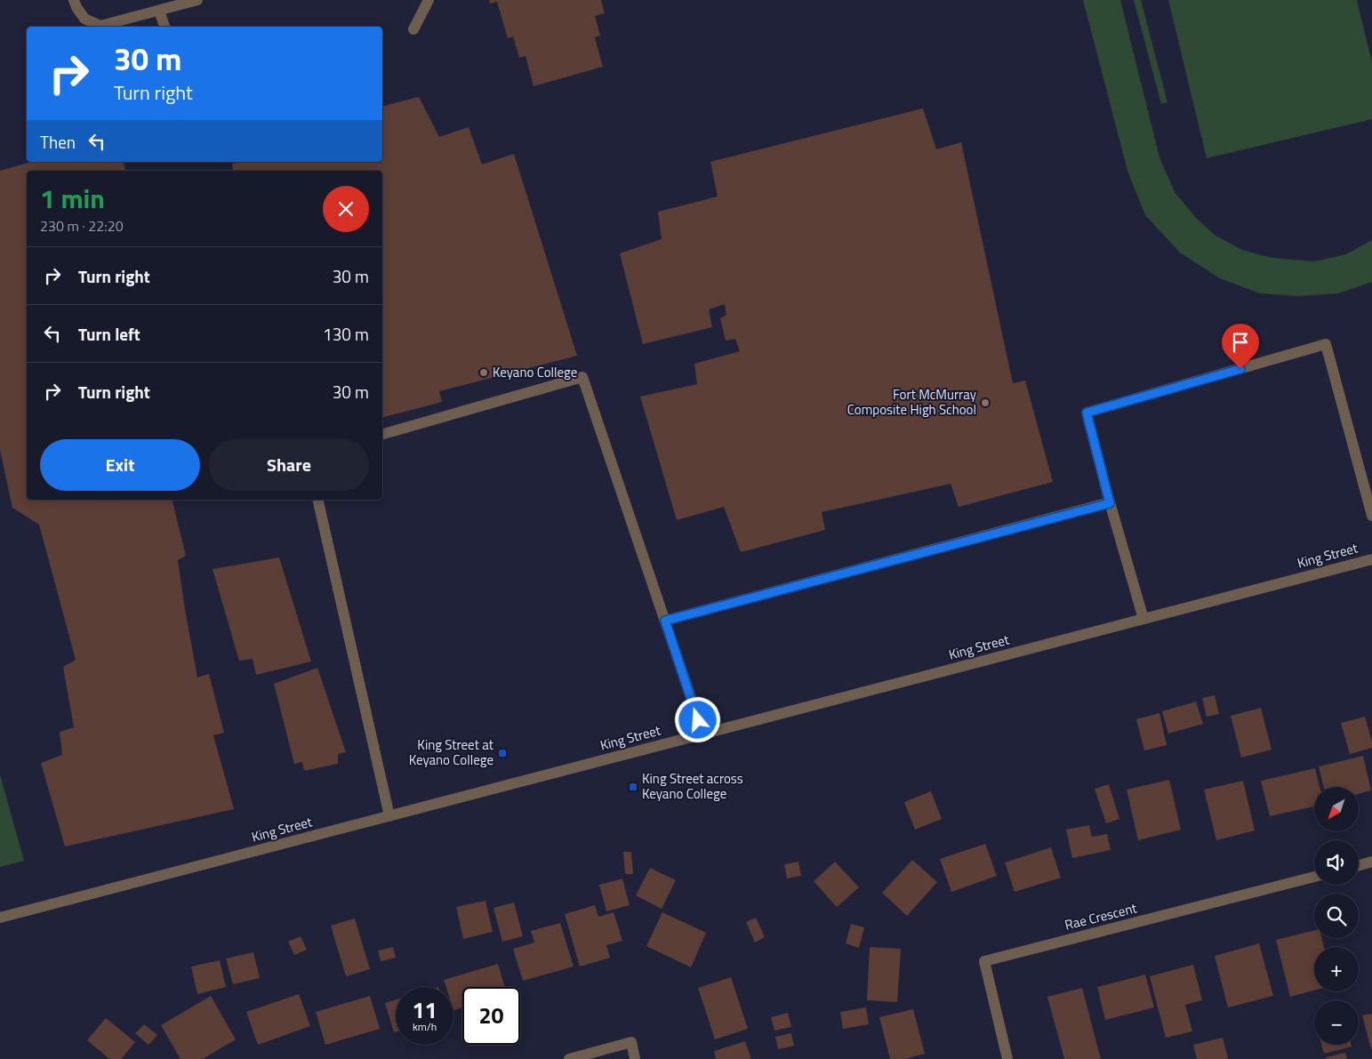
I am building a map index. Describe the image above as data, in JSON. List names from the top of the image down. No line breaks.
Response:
{"streets":{"street":["King Street","Rae Crescent"]},"places":{"other":["Keyano College","Fort McMurray Composite High School"],"transit":["King Street at Keyano College","King Street across Keyano College"]},"north":"bottom left","page":{"turn":["30 m","Turn right"],"then":"Then","heading":["1 min","230 m · 22:20"],"list":[{"name":"Turn right","value":"30 m"},{"name":"Turn left","value":"130 m"},{"name":"Turn right","value":"30 m"}],"buttons":["Exit","Share"],"map_buttons":["+","−"],"speed":"11 km/h","limit":"20"}}
